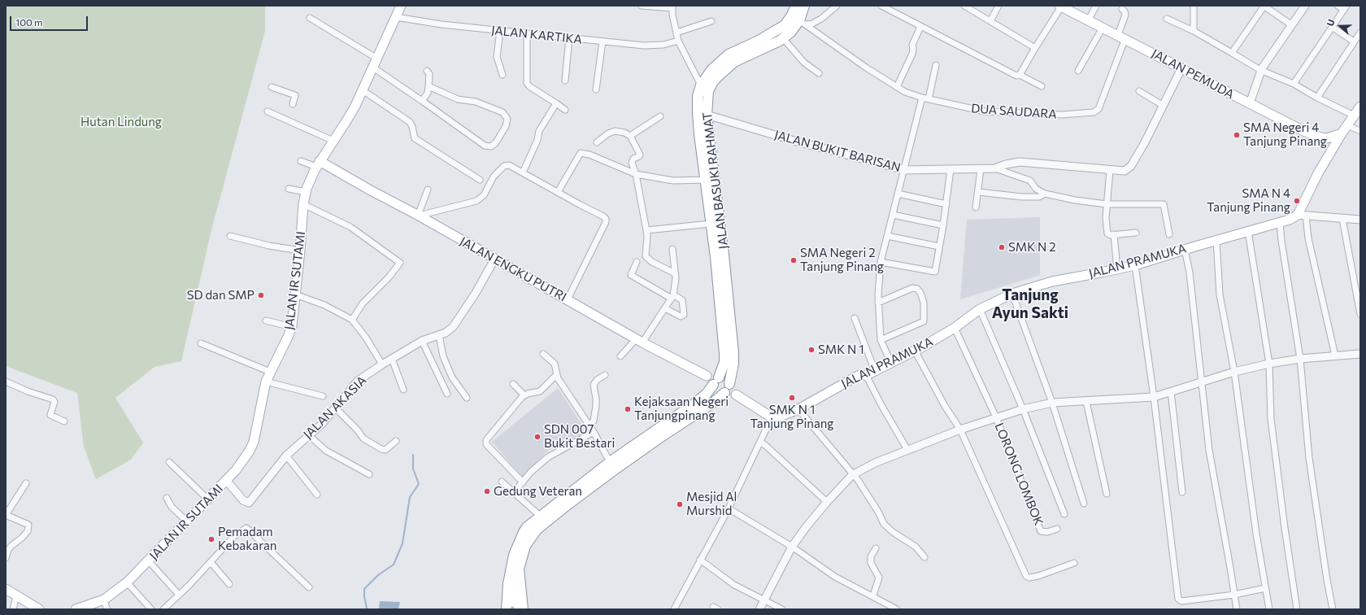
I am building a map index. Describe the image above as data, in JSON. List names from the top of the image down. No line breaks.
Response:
{"streets":{"highway":["JALAN BASUKI RAHMAT"],"main road":["JALAN PEMUDA","JALAN PRAMUKA","JALAN ENGKU PUTRI","JALAN IR SUTAMI"],"street":["JALAN KARTIKA","DUA SAUDARA","JALAN BUKIT BARISAN","JALAN AKASIA","LORONG LOMBOK"]},"crossings":[["JALAN KARTIKA","JALAN IR SUTAMI"],["JALAN PEMUDA","DUA SAUDARA"],["JALAN PEMUDA","JALAN BUKIT BARISAN"],["DUA SAUDARA","JALAN BASUKI RAHMAT"],["JALAN BUKIT BARISAN","JALAN BASUKI RAHMAT"],["JALAN BASUKI RAHMAT","JALAN ENGKU PUTRI"],["JALAN PRAMUKA","LORONG LOMBOK"],["JALAN ENGKU PUTRI","JALAN IR SUTAMI"],["JALAN ENGKU PUTRI","JALAN AKASIA"],["JALAN IR SUTAMI","JALAN AKASIA"]],"districts":["Tanjung Ayun Sakti"],"parks":["Hutan Lindung"],"places":["SMA Negeri 4 Tanjung Pinang","SMA N 4 Tanjung Pinang","SMK N 2","SMA Negeri 2 Tanjung Pinang","SD dan SMP","SMK N 1","SMK N 1 Tanjung Pinang","Kejaksaan Negeri Tanjungpinang","SDN 007 Bukit Bestari","Gedung Veteran","Mesjid Al Murshid","Pemadam Kebakaran"],"scale_bar":"100 m","north":"left"}
